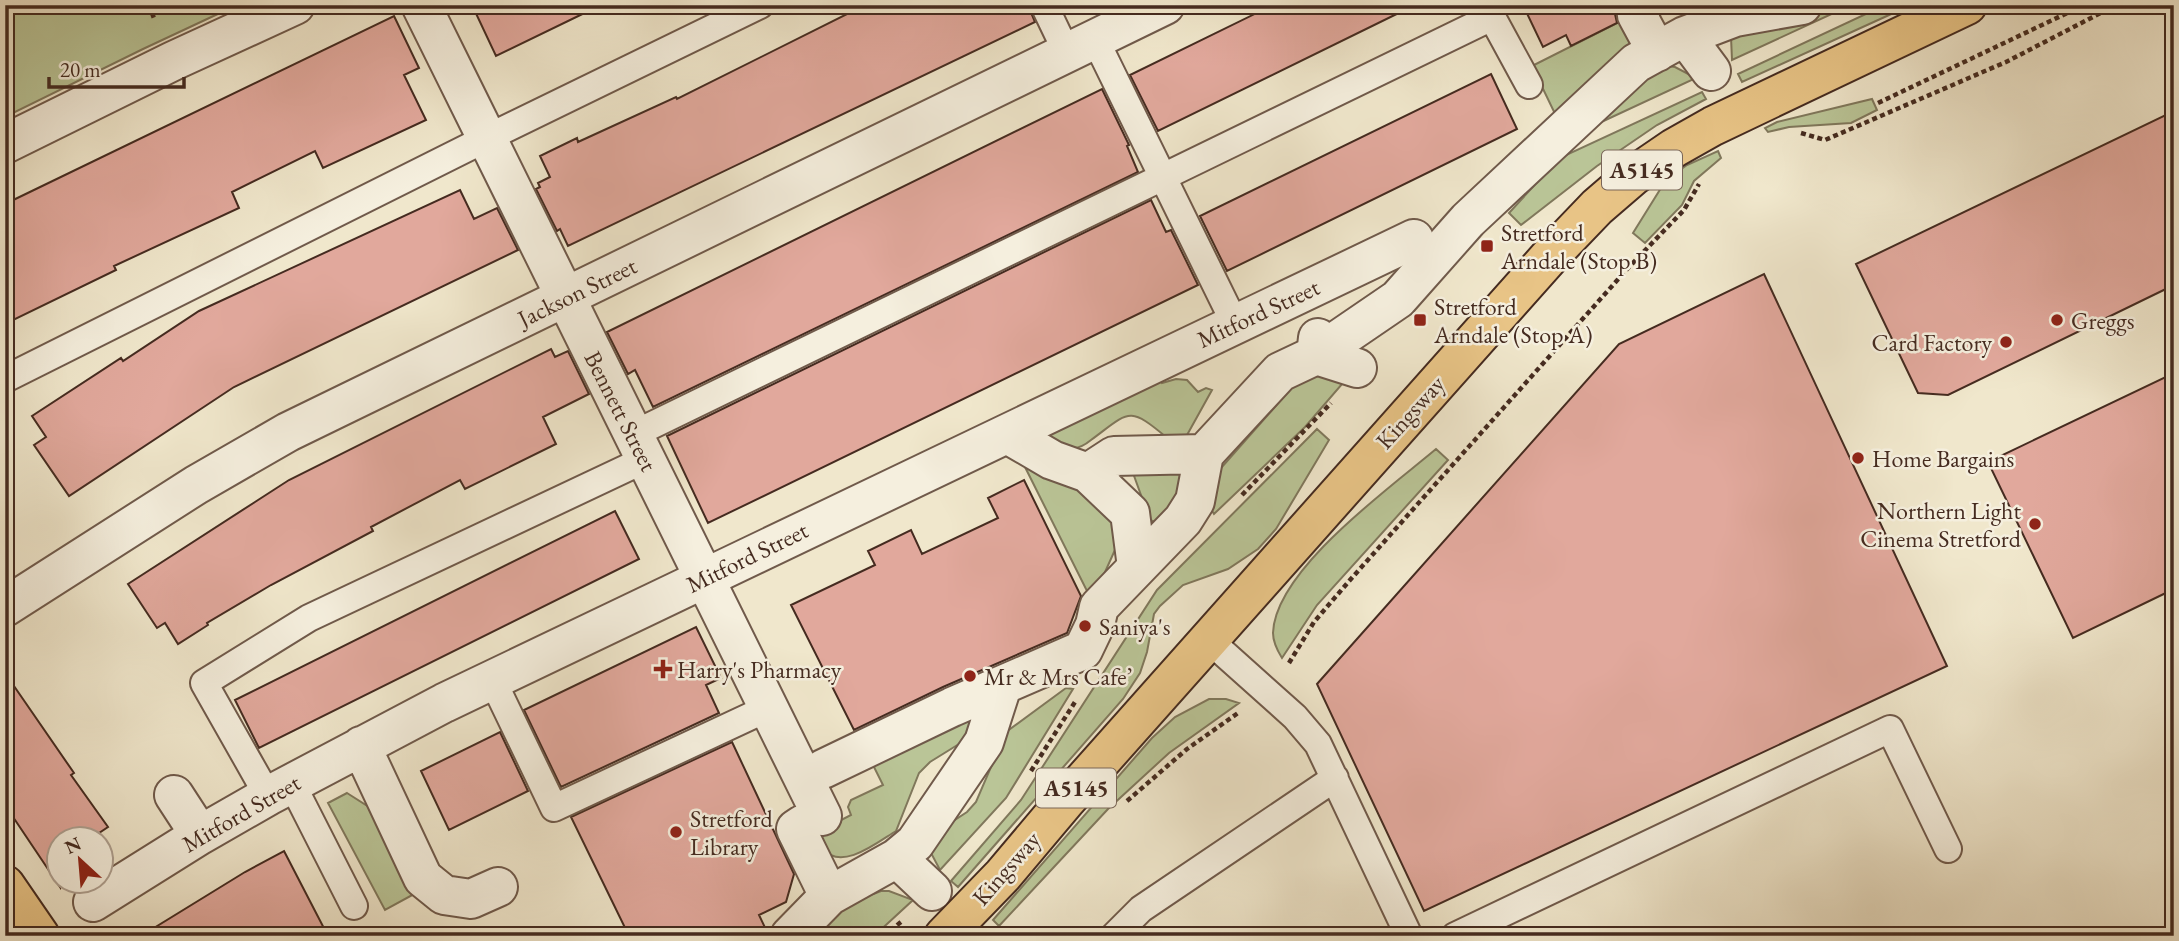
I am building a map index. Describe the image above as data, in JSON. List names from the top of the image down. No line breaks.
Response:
{"streets":{"main road":["A5145","Kingsway"],"street":["Jackson Street","Mitford Street","Bennett Street"]},"crossings":[["Jackson Street","Bennett Street"],["Mitford Street","Bennett Street"]],"places":{"transit":["Stretford Arndale (Stop B)","Stretford Arndale (Stop A)"],"other":["Greggs","Card Factory","Home Bargains","Northern Light Cinema Stretford","Saniya's","Mr & Mrs Cafe’","Stretford Library"],"health":["Harry's Pharmacy"]},"scale_bar":"20 m","north":"top left"}
